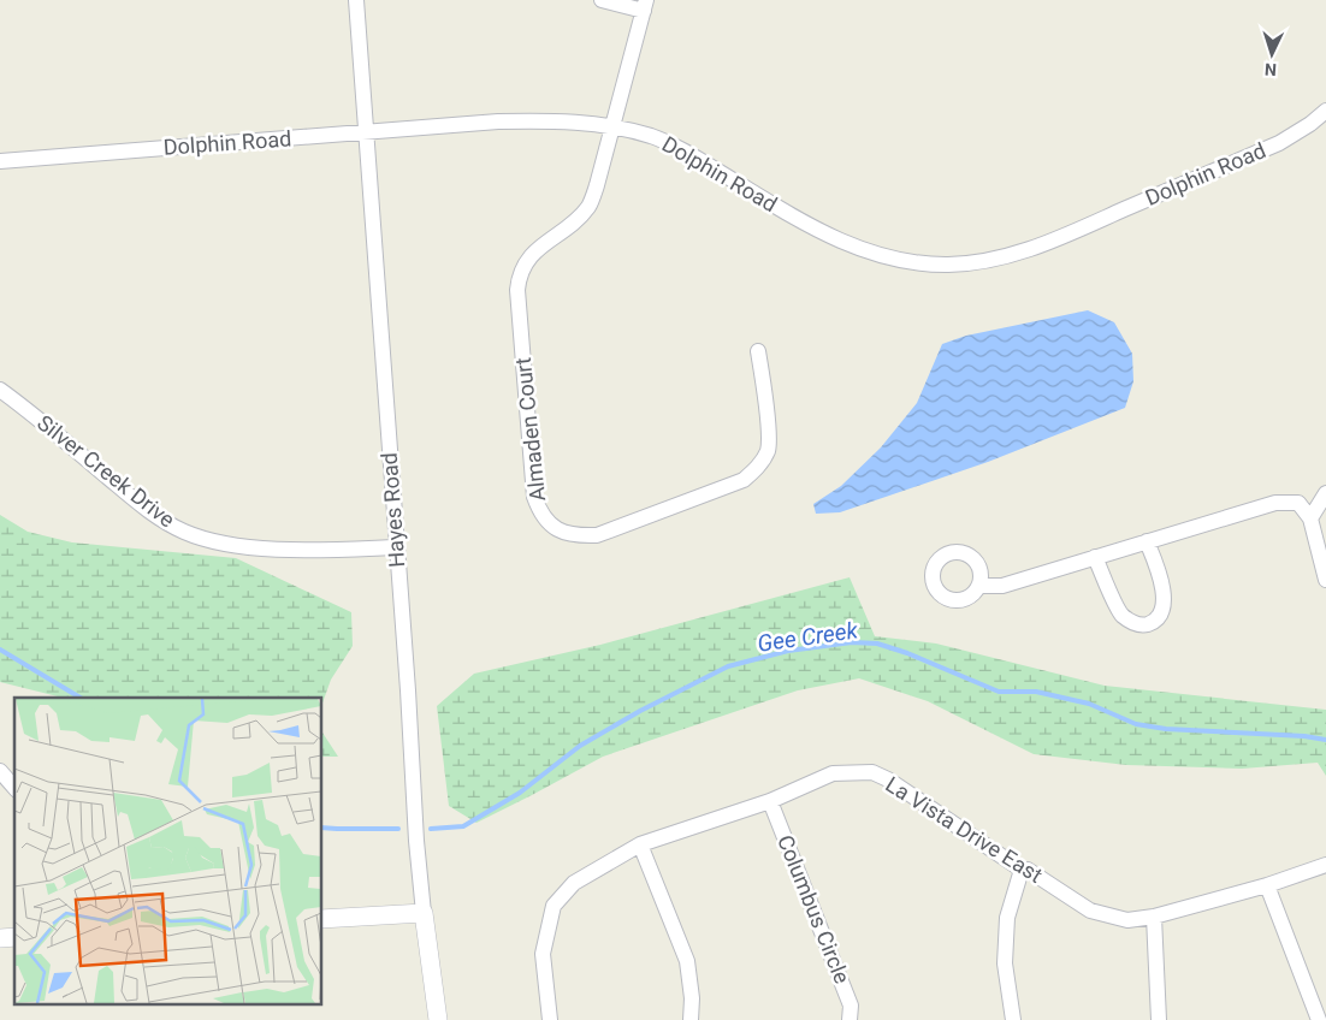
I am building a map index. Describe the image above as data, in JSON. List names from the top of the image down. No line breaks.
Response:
{"streets":{"street":["Dolphin Road","Almaden Court","Silver Creek Drive","Hayes Road","La Vista Drive East","Columbus Circle"]},"crossings":[["Dolphin Road","Almaden Court"],["Dolphin Road","Hayes Road"],["Silver Creek Drive","Hayes Road"],["La Vista Drive East","Columbus Circle"]],"water":["Gee Creek"],"north":"bottom"}
